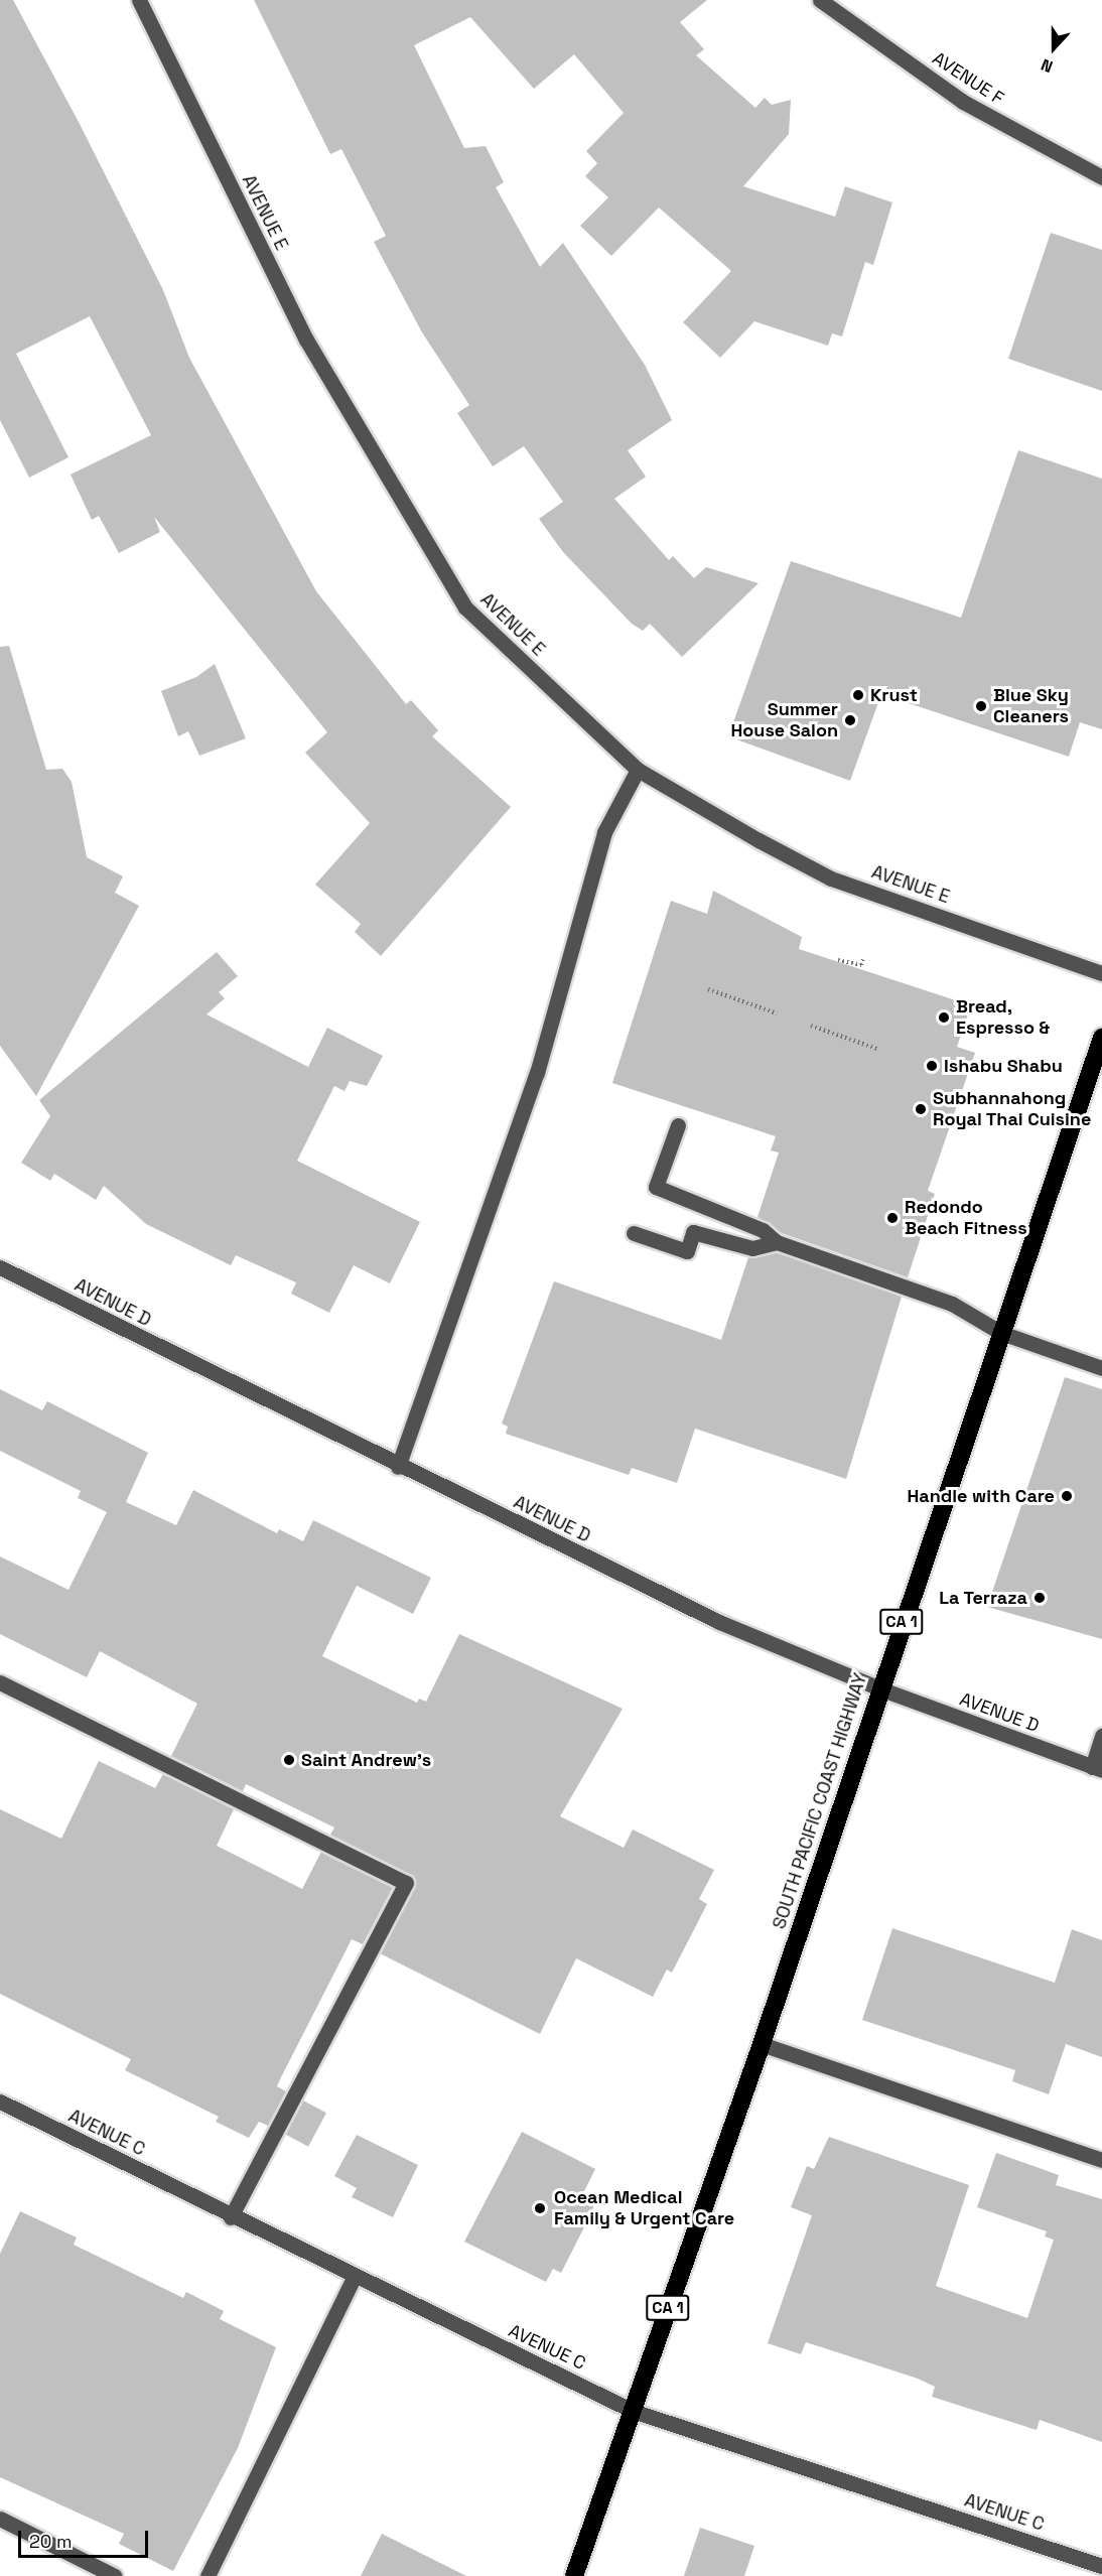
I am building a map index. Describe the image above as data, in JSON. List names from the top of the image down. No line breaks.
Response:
{"streets":{"highway":["CA 1","SOUTH PACIFIC COAST HIGHWAY"],"street":["AVENUE F","AVENUE E","AVENUE D","AVENUE C"]},"crossings":[["AVENUE D","SOUTH PACIFIC COAST HIGHWAY"],["SOUTH PACIFIC COAST HIGHWAY","AVENUE C"]],"places":["Krust","Blue Sky Cleaners","Summer House Salon","Bread, Espresso &","Ishabu Shabu","Subhannahong Royal Thai Cuisine","Redondo Beach Fitness","Handle with Care","La Terraza","Saint Andrew's","Ocean Medical Family & Urgent Care"],"scale_bar":"20 m","north":"bottom"}
